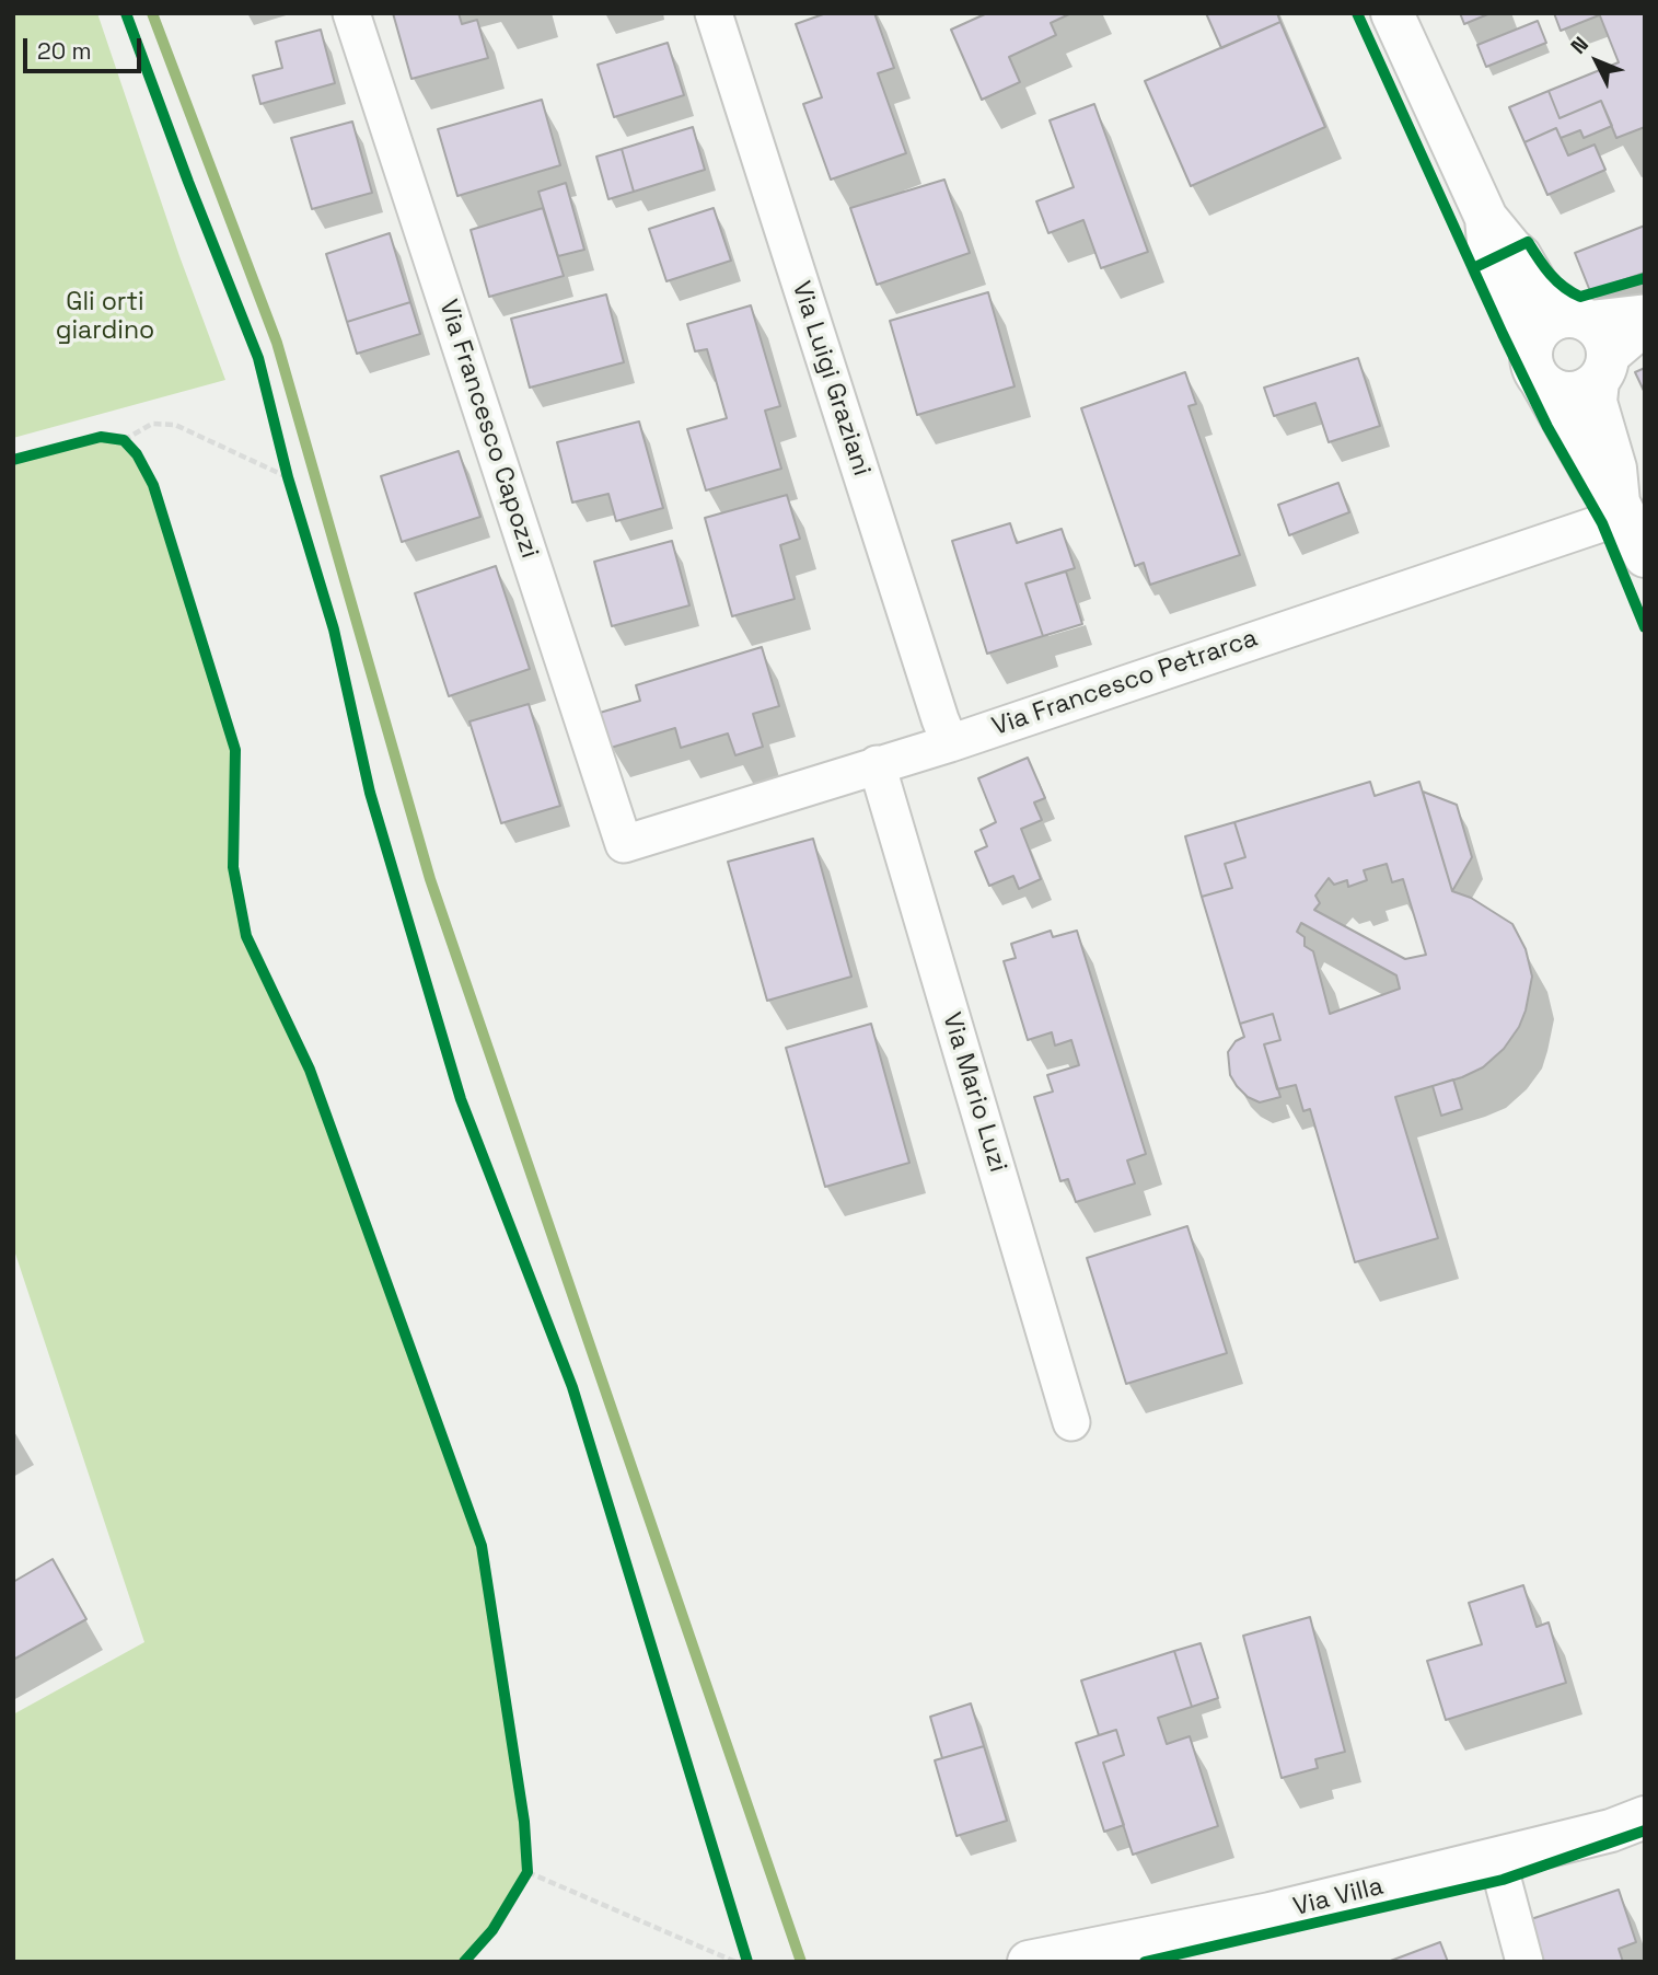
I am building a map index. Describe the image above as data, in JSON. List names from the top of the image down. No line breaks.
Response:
{"streets":{"street":["Via Luigi Graziani","Via Francesco Capozzi","Via Francesco Petrarca","Via Mario Luzi","Via Villa"]},"crossings":[["Via Luigi Graziani","Via Francesco Petrarca"],["Via Francesco Capozzi","Via Francesco Petrarca"],["Via Francesco Petrarca","Via Mario Luzi"]],"parks":["Gli orti giardino"],"scale_bar":"20 m","north":"top left"}
